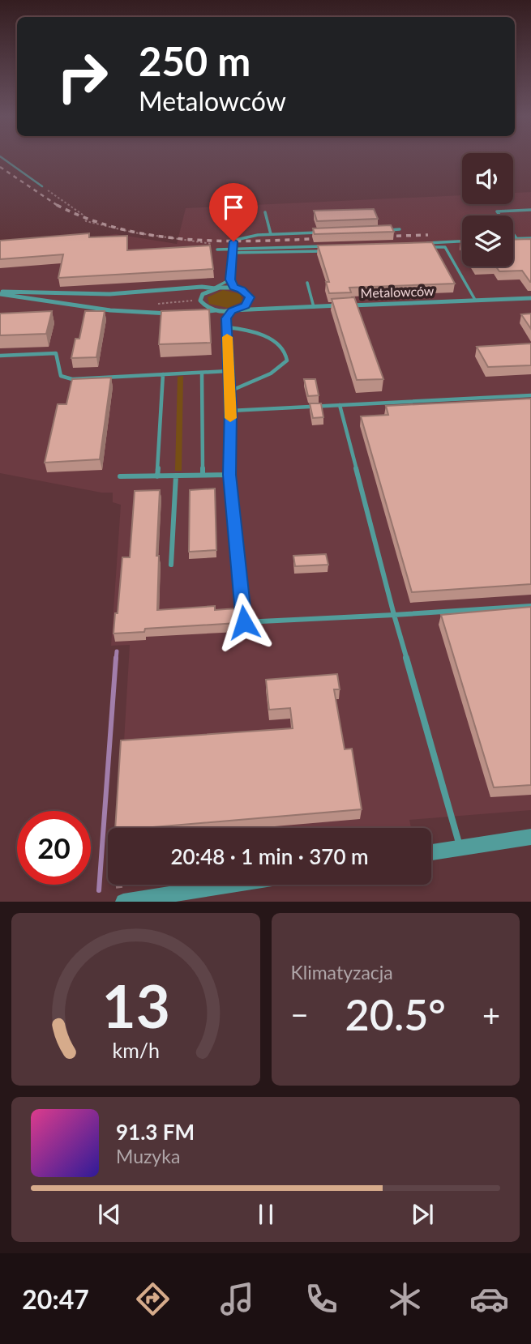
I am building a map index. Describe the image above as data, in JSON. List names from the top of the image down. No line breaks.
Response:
{"streets":{"street":["Metalowców"]},"page":{"turn":["250 m","Metalowców"],"limit":"20","trip":"20:48 · 1 min · 370 m","tile":"Klimatyzacja","heat":["−","20.5°","+"],"song":["91.3 FM","Muzyka"],"tabs":"20:47","gauge":["13","km/h"]}}
